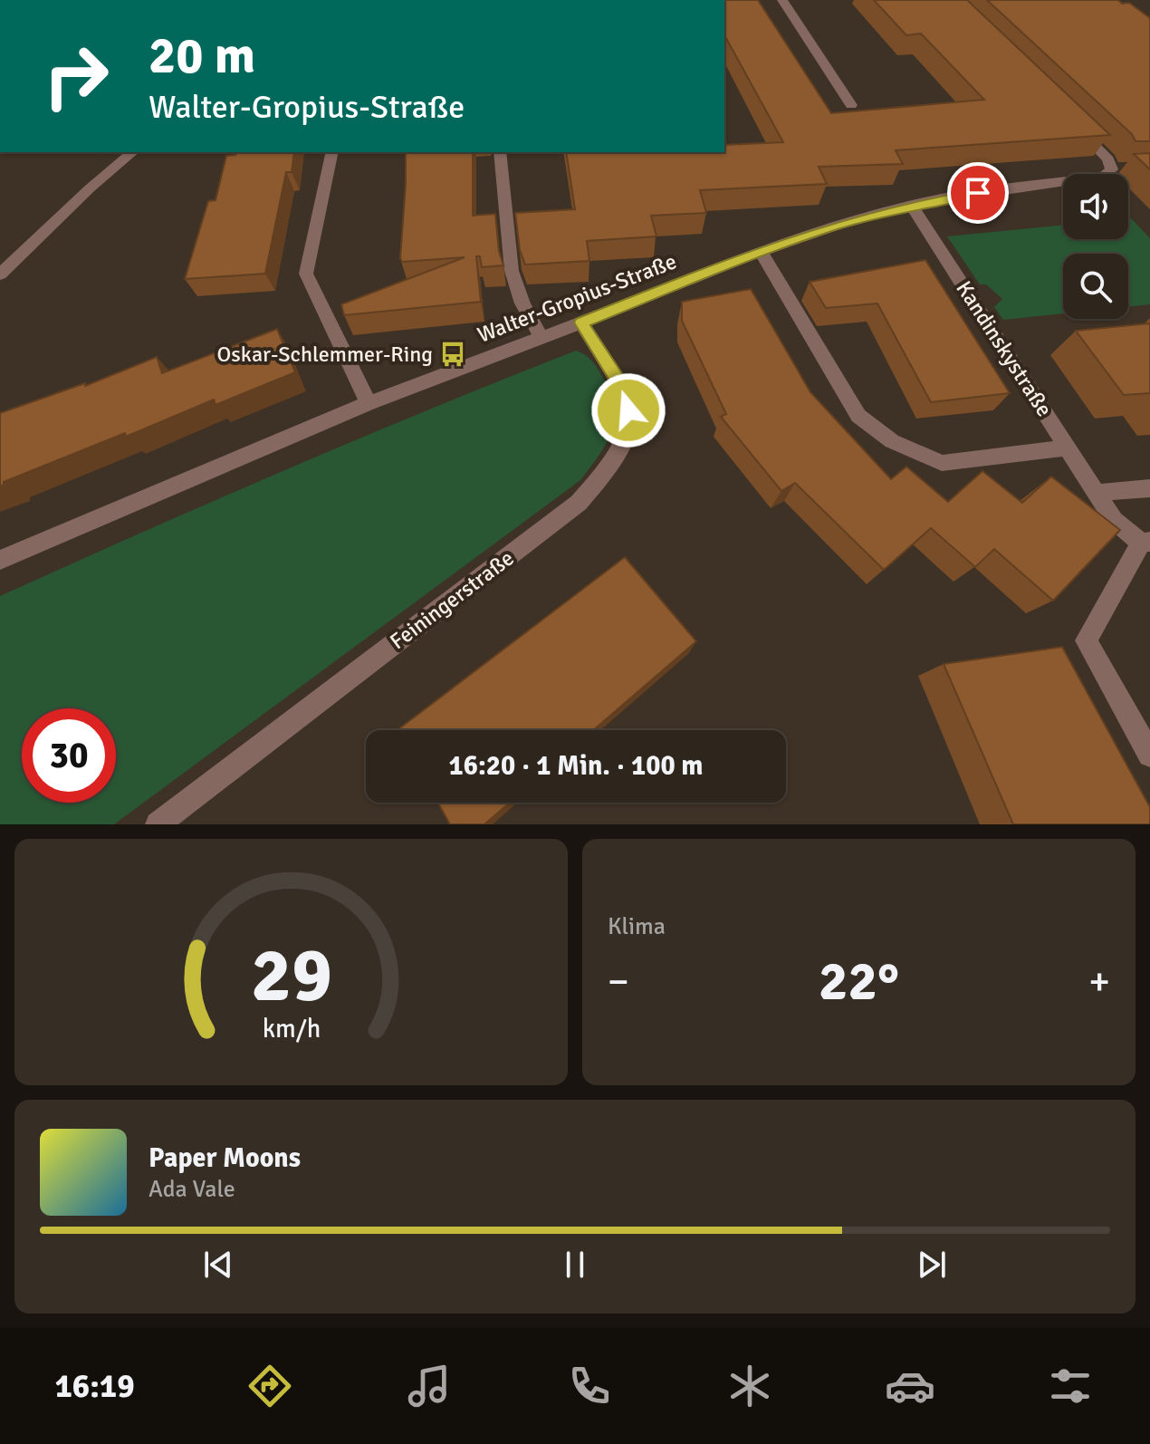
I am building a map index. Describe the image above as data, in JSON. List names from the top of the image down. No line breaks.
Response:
{"streets":{"street":["Walter-Gropius-Straße","Kandinskystraße","Feiningerstraße"]},"crossings":[["Walter-Gropius-Straße","Kandinskystraße"],["Walter-Gropius-Straße","Feiningerstraße"]],"places":{"bus stop":["Oskar-Schlemmer-Ring"]},"page":{"turn":["20 m","Walter-Gropius-Straße"],"limit":"30","trip":"16:20 · 1 Min. · 100 m","tile":"Klima","heat":["−","22°","+"],"song":["Paper Moons","Ada Vale"],"tabs":"16:19","gauge":["29","km/h"]}}
